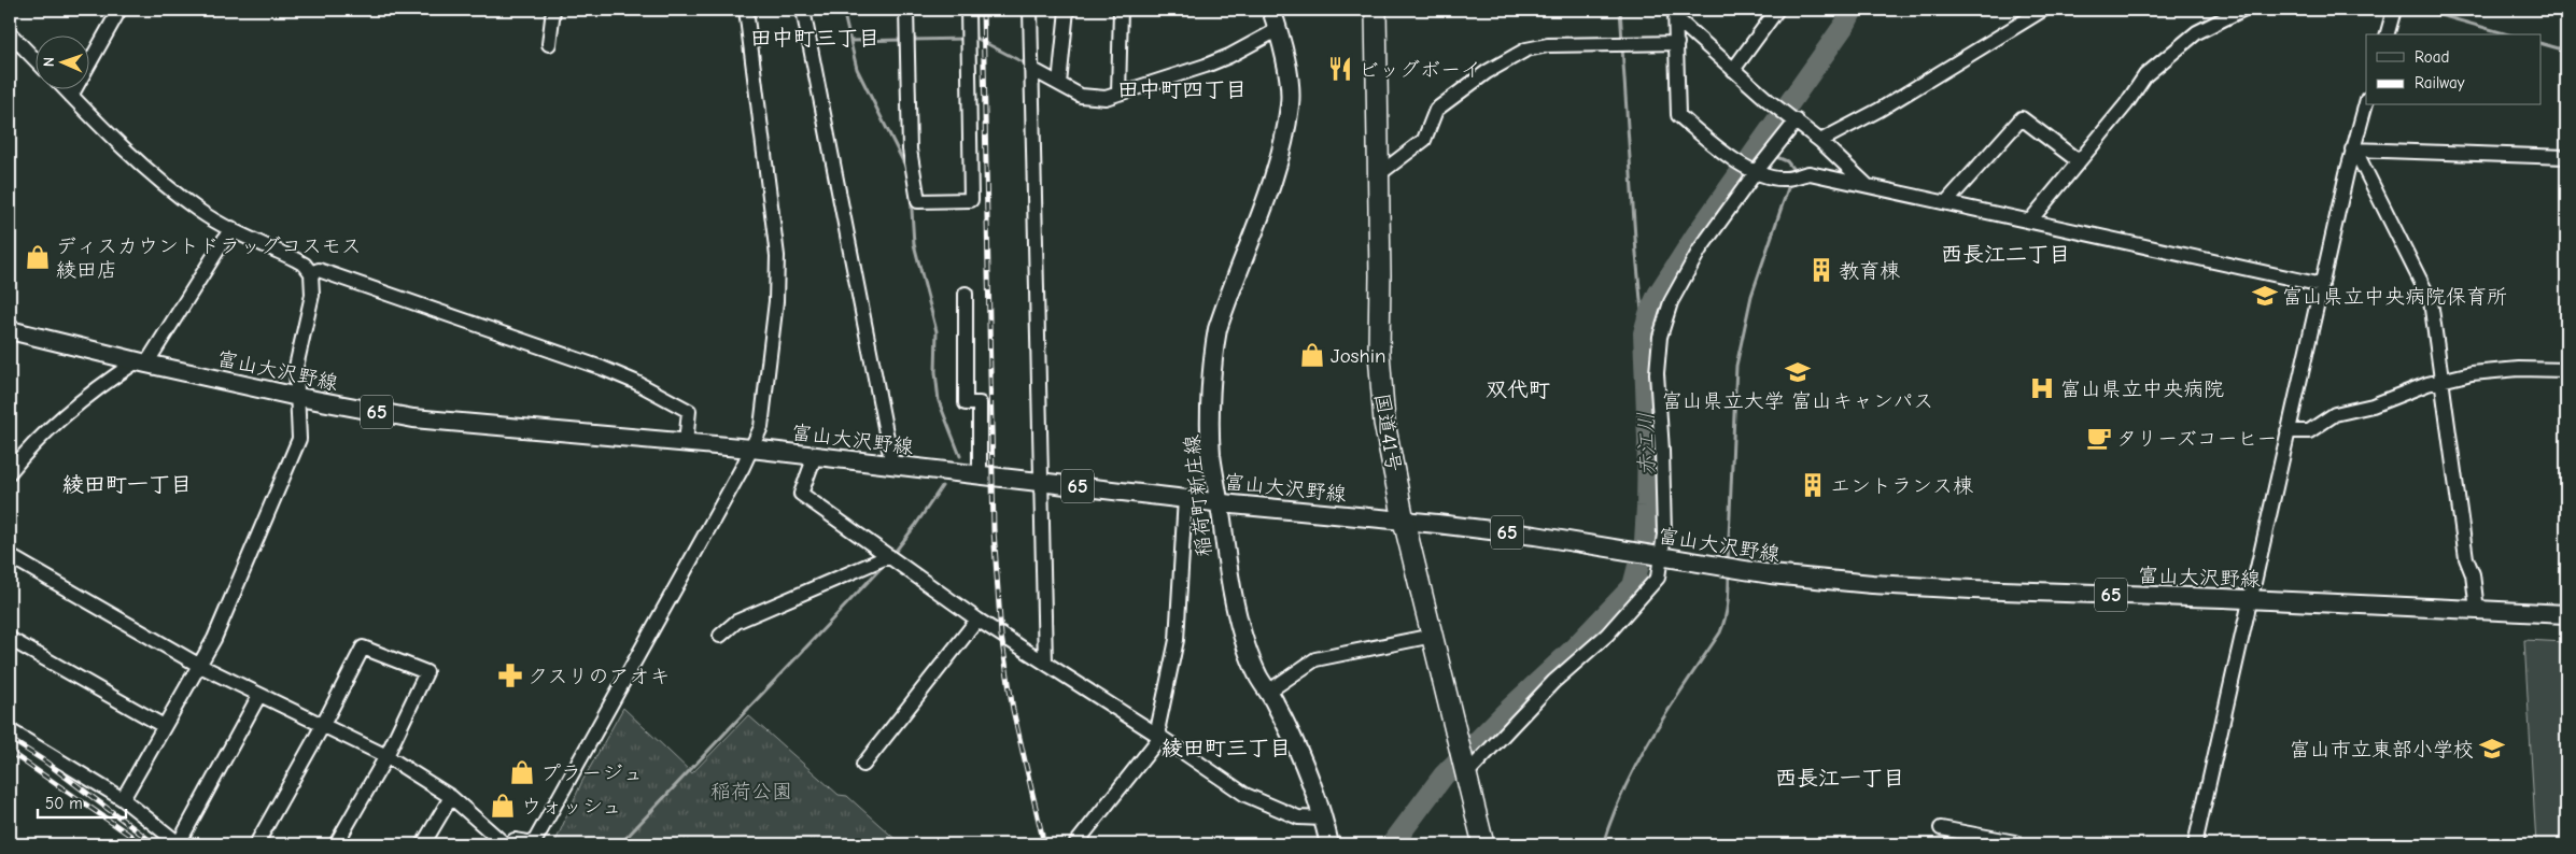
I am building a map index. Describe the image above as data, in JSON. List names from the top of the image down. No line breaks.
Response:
{"streets":{"highway":["国道41号"],"main road":["富山大沢野線","65","稲荷町新庄線"]},"crossings":[["富山大沢野線","国道41号"],["富山大沢野線","稲荷町新庄線"]],"districts":["田中町三丁目","田中町四丁目","西長江二丁目","双代町","綾田町一丁目","綾田町三丁目","西長江一丁目"],"water":["赤江川"],"parks":["稲荷公園"],"places":{"restaurant":["ビッグボーイ"],"shop":["ディスカウントドラッグコスモス 綾田店","Joshin","プラージュ","ウォッシュ"],"building":["教育棟","エントランス棟"],"school or university":["富山県立中央病院保育所","富山県立大学 富山キャンパス","富山市立東部小学校"],"hospital":["富山県立中央病院"],"cafe":["タリーズコーヒー"],"pharmacy":["クスリのアオキ"]},"legend":["Road","Railway"],"scale_bar":"50 m","north":"left"}
